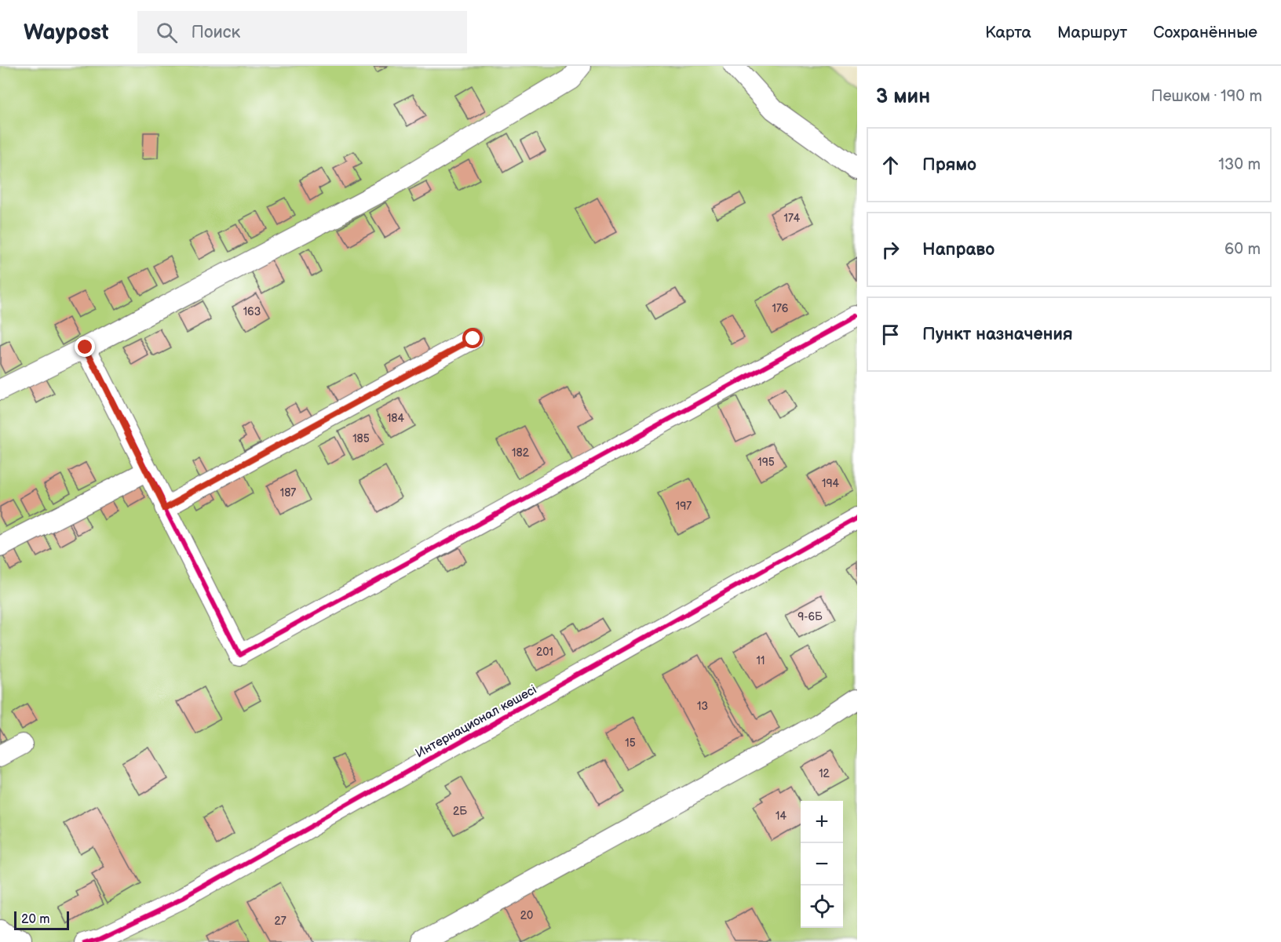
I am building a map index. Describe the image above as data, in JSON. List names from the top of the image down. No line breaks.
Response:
{"streets":{"street":["Интернационал көшесі"]},"house_numbers":["174","176","163","184","185","182","195","194","187","197","9-6Б","201","11","13","15","12","2Б","14","20","27"],"scale_bar":"20 m","page":{"header":"Waypost","search":"Поиск","nav":["Карта","Маршрут","Сохранённые"],"heading":["3 мин","Пешком · 190 m"],"list":[["Прямо","130 m"],["Направо","60 m"],"Пункт назначения"],"map_buttons":["+","−"],"scale":"20 m"}}
